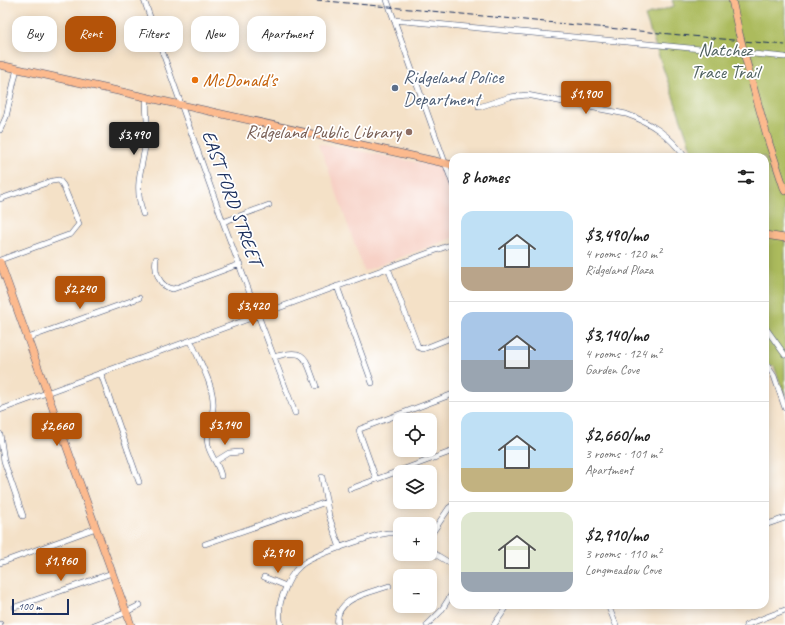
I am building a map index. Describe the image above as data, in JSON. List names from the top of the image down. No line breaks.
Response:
{"streets":{"street":["EAST FORD STREET"]},"parks":["Natchez Trace Trail"],"places":["McDonald's","Ridgeland Police Department","Ridgeland Public Library"],"scale_bar":"100 m","page":{"chip":["Buy","Rent","Filters","New","Apartment"],"price":["$1,900","$3,490","$2,240","$3,420","$3,140","$2,660","$2,910","$1,960"],"heading":"8 homes","list":[{"name":"$3,490/mo","note":"4 rooms · 120 m² · Ridgeland Plaza"},{"name":"$3,140/mo","note":"4 rooms · 124 m² · Garden Cove"},{"name":"$2,660/mo","note":"3 rooms · 101 m² · Apartment"},{"name":"$2,910/mo","note":"3 rooms · 110 m² · Longmeadow Cove"}],"map_buttons":["+","−"],"scale":"100 m"}}
